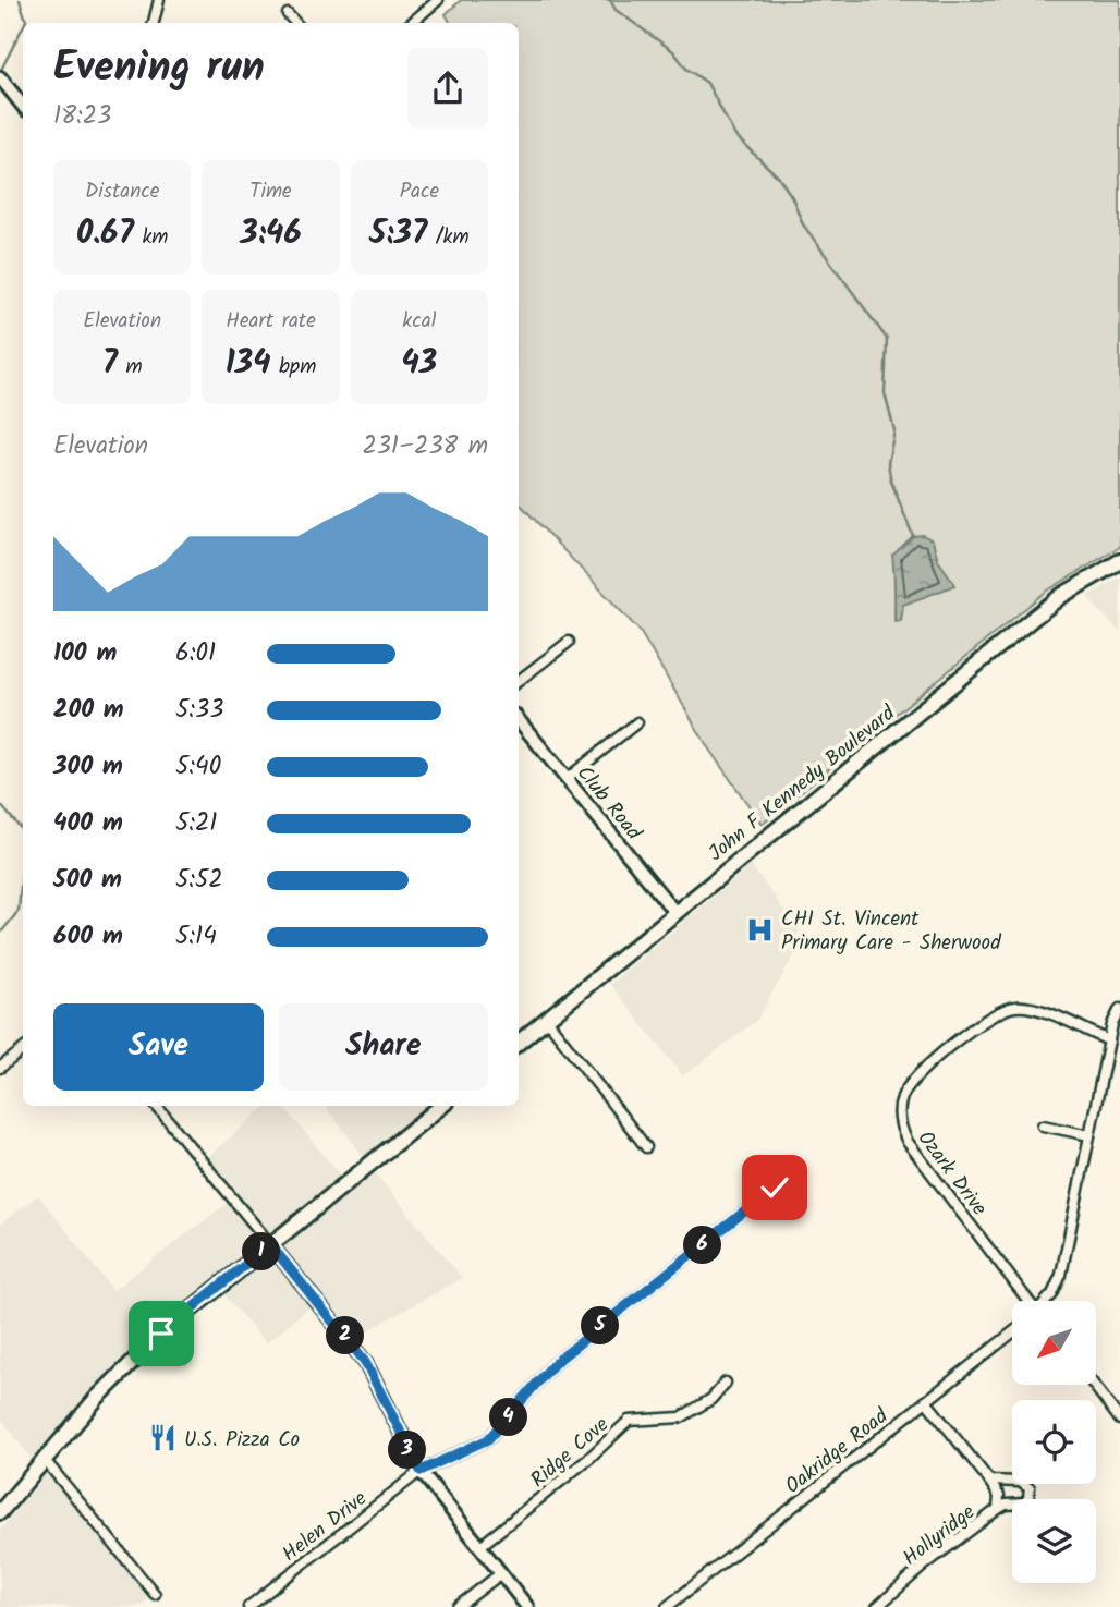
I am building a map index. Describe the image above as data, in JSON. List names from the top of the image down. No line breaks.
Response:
{"streets":{"main road":["John F Kennedy Boulevard"],"street":["Club Road","Ozark Drive","Oakridge Road","Ridge Cove","Helen Drive","Hollyridge"]},"crossings":[["John F Kennedy Boulevard","Club Road"]],"places":{"hospital":["CHI St. Vincent Primary Care - Sherwood"],"restaurant":["U.S. Pizza Co"]},"north":"bottom left","page":{"heading":["Evening run","18:23"],"stats":[["Distance","0.67 km"],["Time","3:46"],["Pace","5:37 /km"],["Elevation","7 m"],["Heart rate","134 bpm"],["kcal","43"]],"chart":["Elevation","231–238 m"],"list":[{"name":"100 m","note":"6:01"},{"name":"200 m","note":"5:33"},{"name":"300 m","note":"5:40"},{"name":"400 m","note":"5:21"},{"name":"500 m","note":"5:52"},{"name":"600 m","note":"5:14"}],"buttons":["Save","Share"],"pins":["6","1","5","2","4","3"]}}
